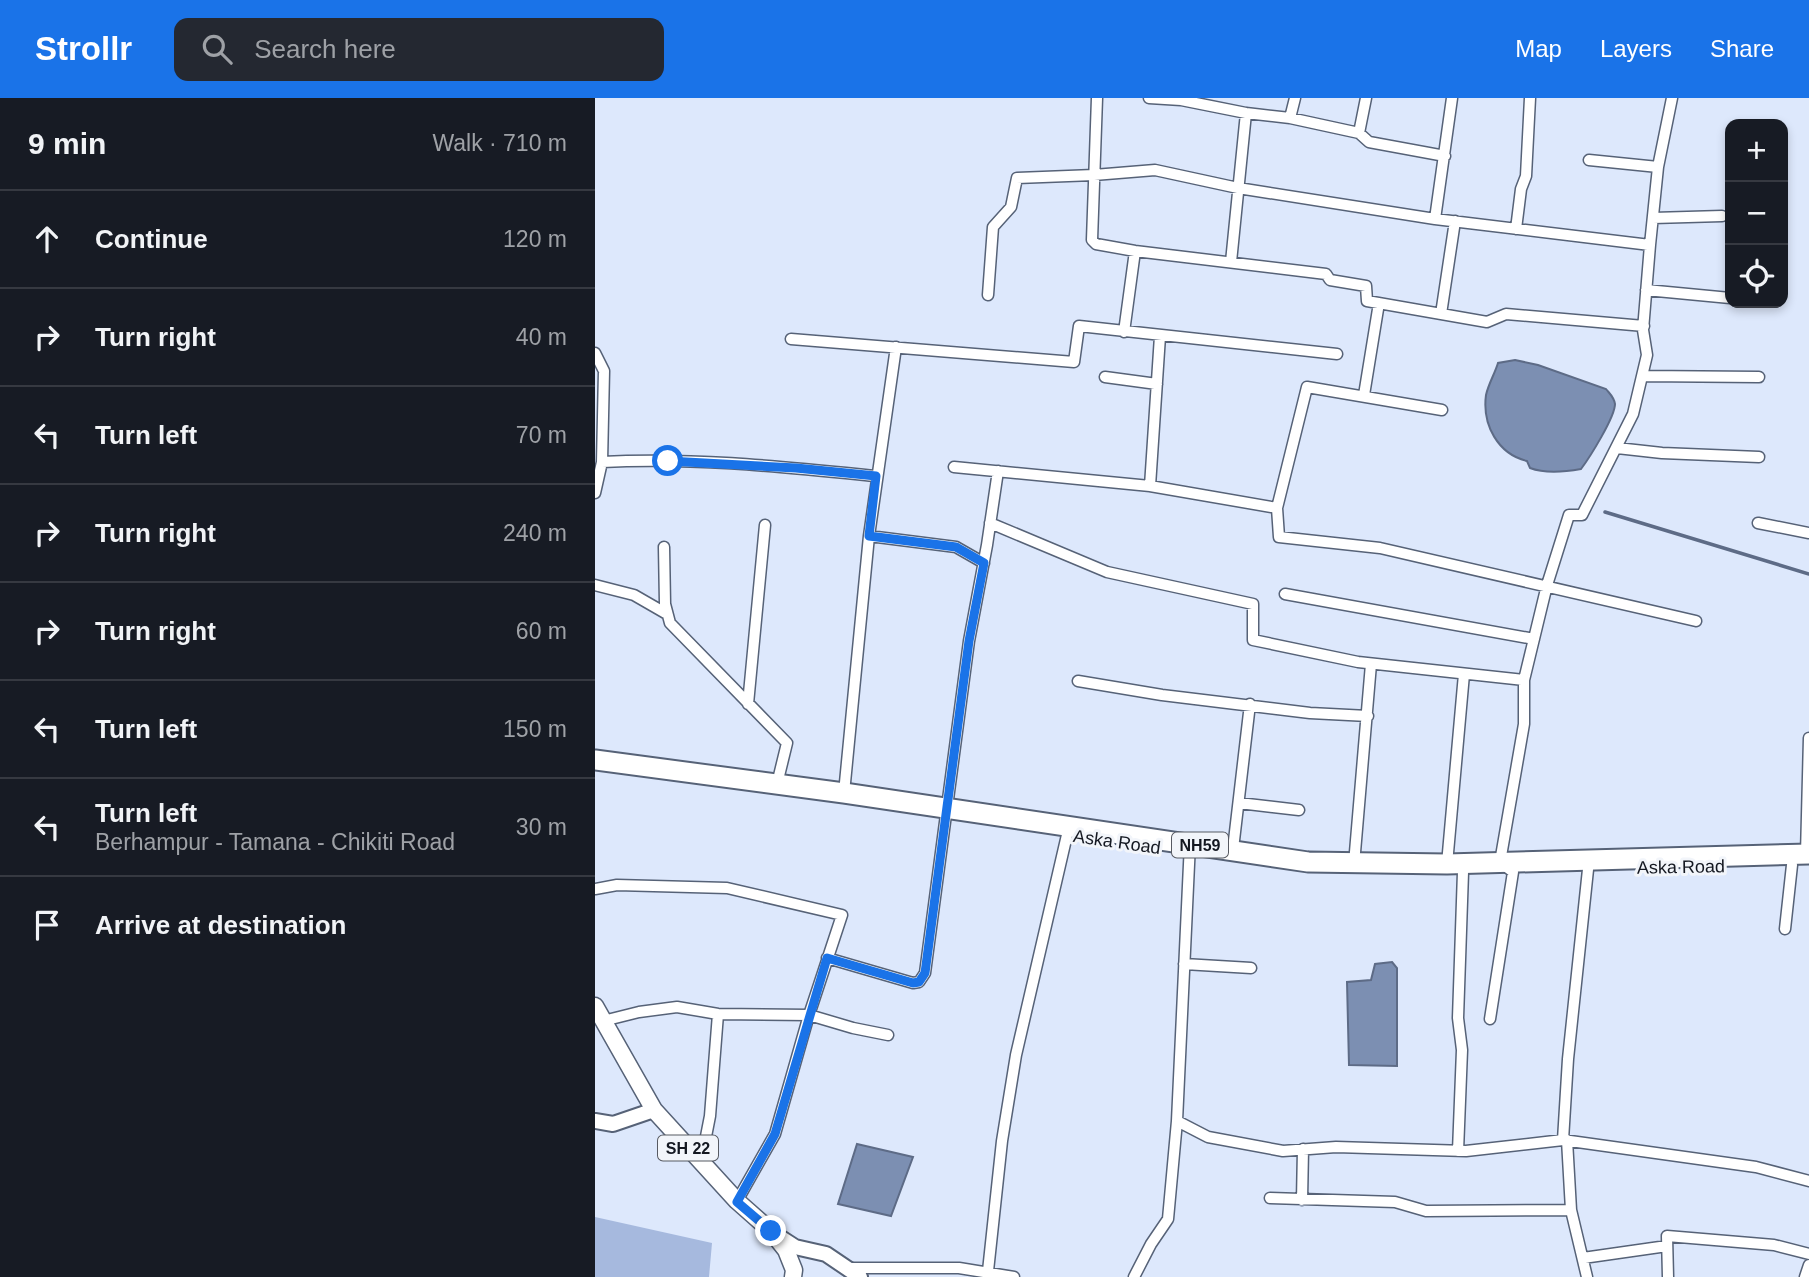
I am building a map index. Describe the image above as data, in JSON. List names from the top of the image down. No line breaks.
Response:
{"streets":{"highway":["Aska Road","NH59"],"main road":["SH 22"]},"crossings":[["Aska Road","NH59"]],"page":{"header":"Strollr","search":"Search here","nav":["Map","Layers","Share"],"heading":["9 min","Walk · 710 m"],"map_buttons":["+","−"],"list":[["Continue","120 m"],["Turn right","40 m"],["Turn left","70 m"],["Turn right","240 m"],["Turn right","60 m"],["Turn left","150 m"],["Turn left","Berhampur - Tamana - Chikiti Road","30 m"],"Arrive at destination"]}}
